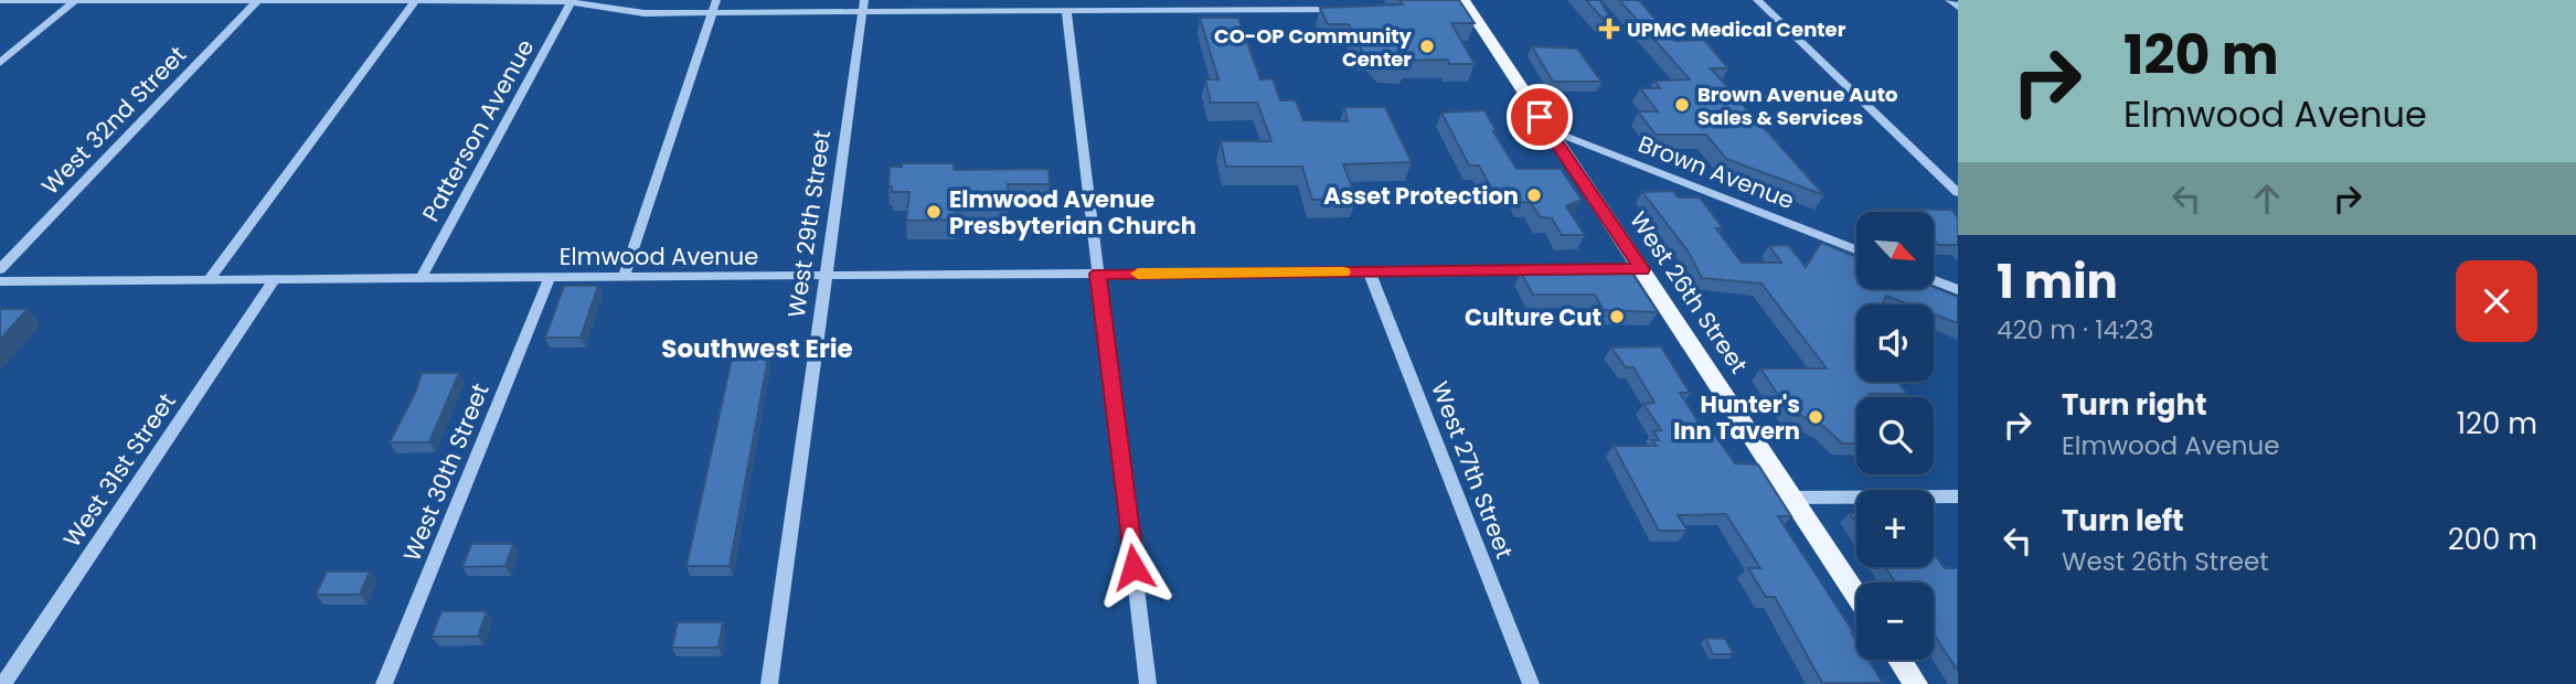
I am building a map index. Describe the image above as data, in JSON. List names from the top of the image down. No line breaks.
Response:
{"streets":{"main road":["West 26th Street"],"street":["West 32nd Street","Patterson Avenue","Brown Avenue","West 29th Street","Elmwood Avenue","West 31st Street","West 27th Street","West 30th Street"]},"crossings":[["Patterson Avenue","Elmwood Avenue"],["Brown Avenue","West 26th Street"],["West 29th Street","Elmwood Avenue"],["Elmwood Avenue","West 26th Street"],["Elmwood Avenue","West 31st Street"],["Elmwood Avenue","West 27th Street"],["Elmwood Avenue","West 30th Street"]],"districts":["Southwest Erie"],"places":{"health":["UPMC Medical Center"],"other":["CO-OP Community Center","Brown Avenue Auto Sales & Services","Asset Protection","Elmwood Avenue Presbyterian Church","Culture Cut","Hunter's Inn Tavern"]},"north":"bottom right","page":{"turn":["120 m","Elmwood Avenue"],"map_buttons":["+","−"],"heading":["1 min","420 m · 14:23"],"list":[{"name":"Turn right","note":"Elmwood Avenue","value":"120 m"},{"name":"Turn left","note":"West 26th Street","value":"200 m"}]}}
